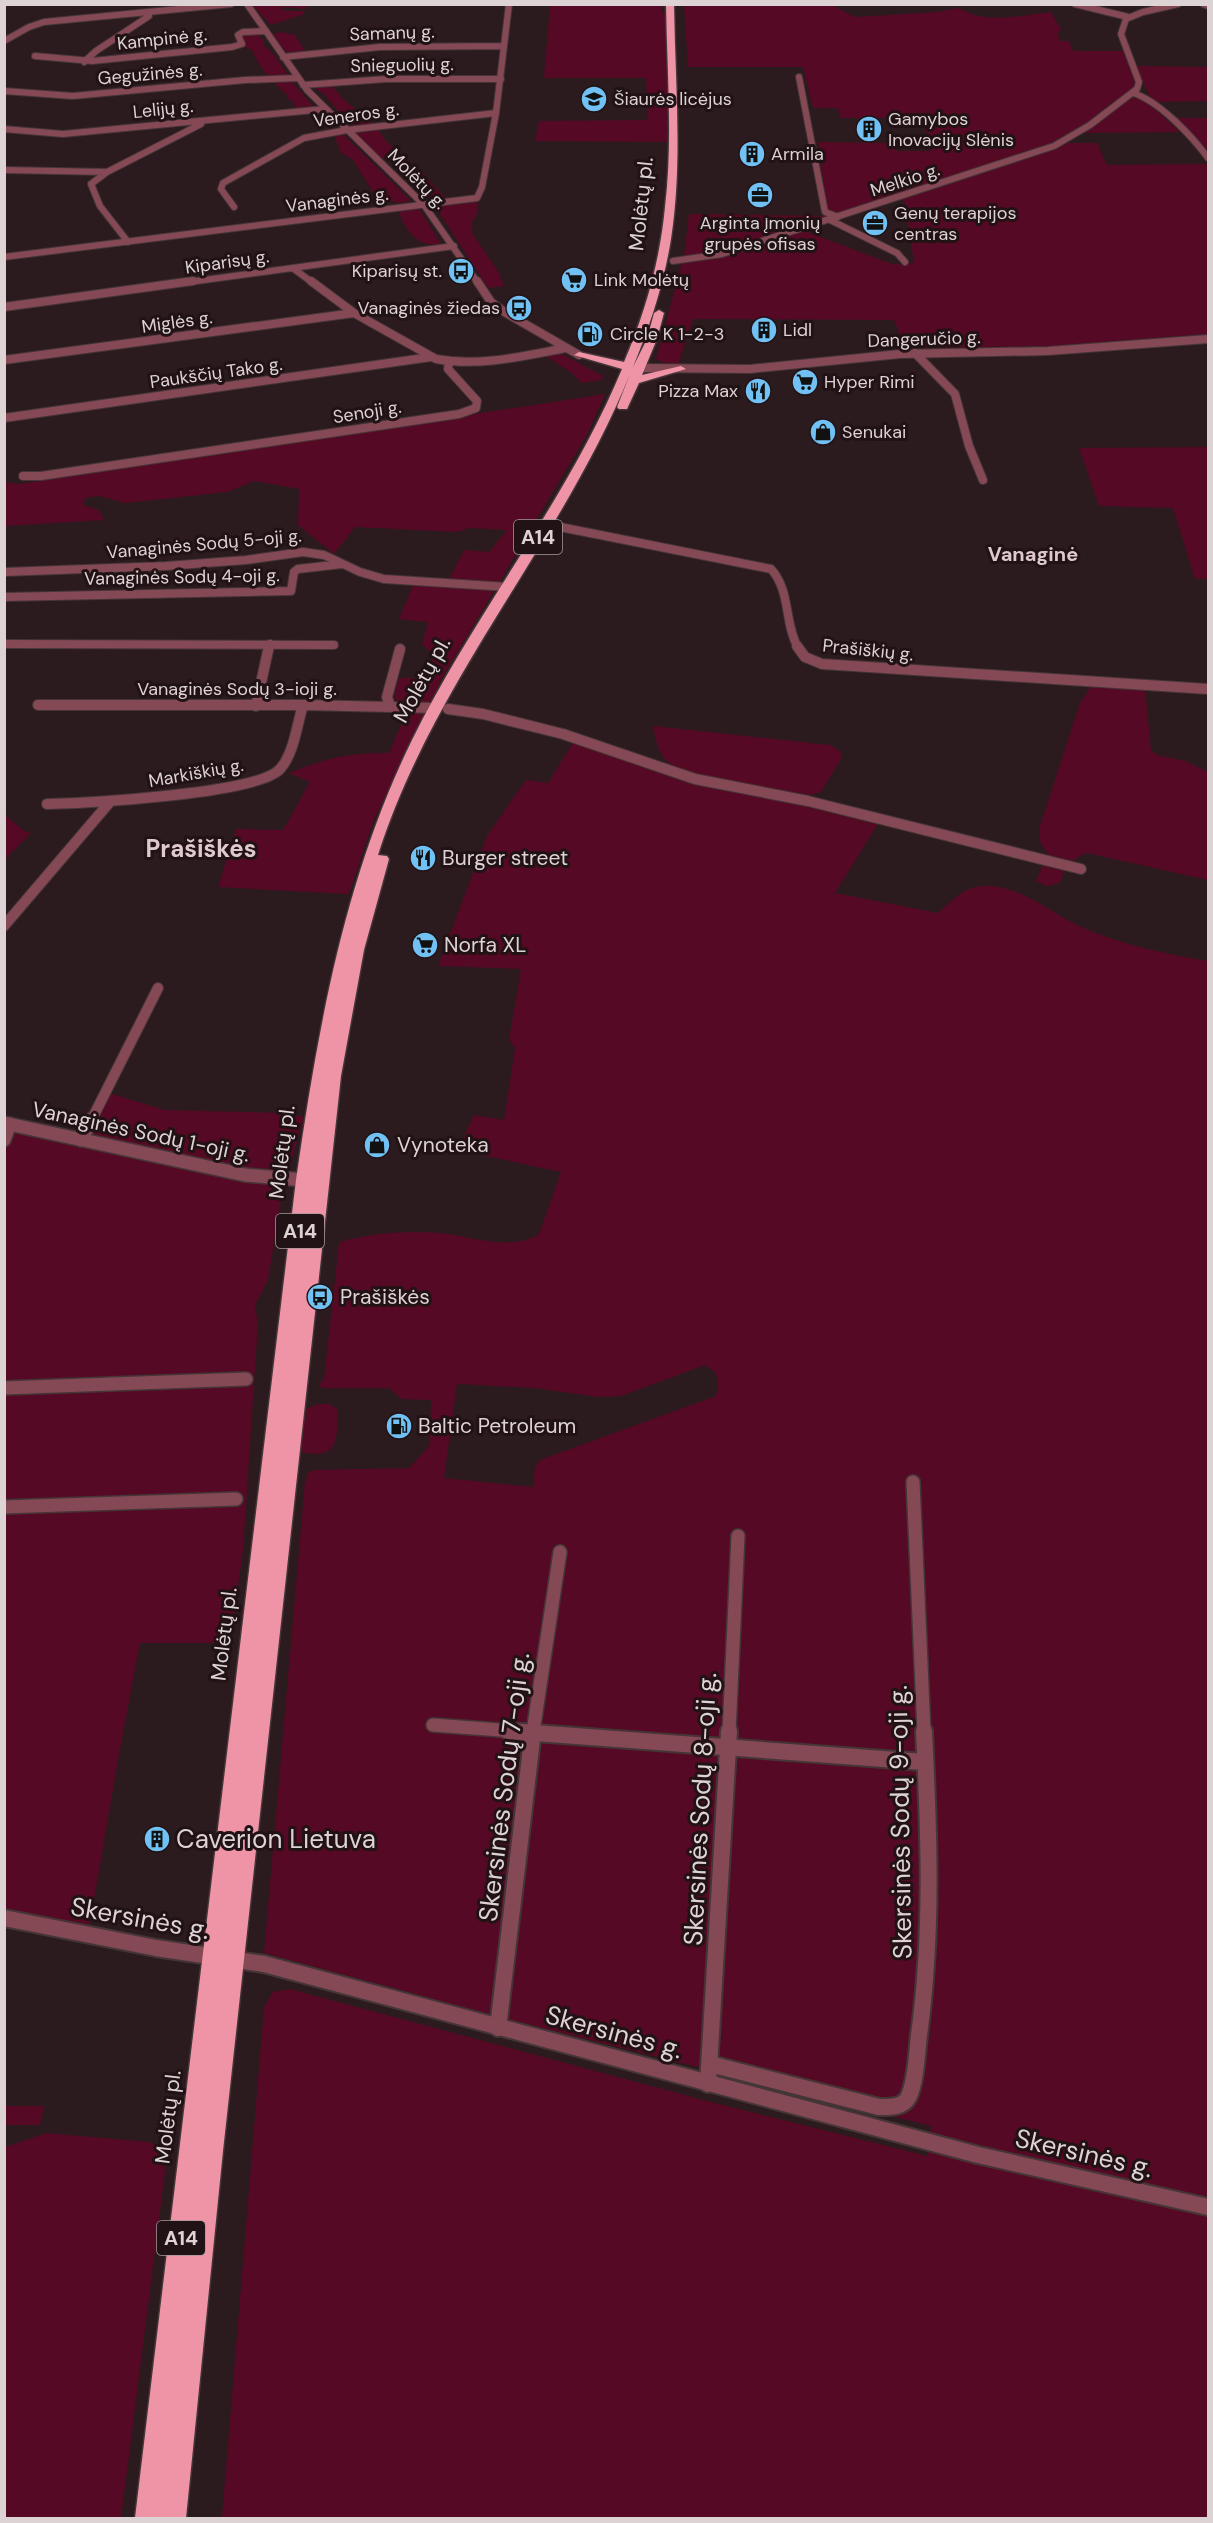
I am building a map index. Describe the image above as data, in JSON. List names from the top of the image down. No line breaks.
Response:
{"streets":{"highway":["Molėtų pl.","A14"],"street":["Samanų g.","Kampinė g.","Snieguolių g.","Gegužinės g.","Lelijų g.","Veneros g.","Molėtų g.","Melkio g.","Vanaginės g.","Kiparisų g.","Miglės g.","Dangeručio g.","Paukščių Tako g.","Senoji g.","Vanaginės Sodų 5-oji g.","Vanaginės Sodų 4-oji g.","Prašiškių g.","Vanaginės Sodų 3-ioji g.","Markiškių g.","Vanaginės Sodų 1-oji g.","Skersinės Sodų 7-oji g.","Skersinės Sodų 8-oji g.","Skersinės Sodų 9-oji g.","Skersinės g."]},"crossings":[["Samanų g.","Molėtų g."],["Samanų g.","Vanaginės g."],["Kampinė g.","Molėtų g."],["Snieguolių g.","Molėtų g."],["Snieguolių g.","Vanaginės g."],["Gegužinės g.","Molėtų g."],["Lelijų g.","Molėtų g."],["Veneros g.","Molėtų g."],["Veneros g.","Vanaginės g."],["Molėtų g.","Vanaginės g."],["Molėtų g.","Kiparisų g."],["Melkio g.","Molėtų pl."],["Molėtų pl.","Vanaginės Sodų 5-oji g."],["Molėtų pl.","Prašiškių g."],["Molėtų pl.","Vanaginės Sodų 3-ioji g."],["Molėtų pl.","Vanaginės Sodų 1-oji g."],["Molėtų pl.","Skersinės g."],["Vanaginės Sodų 5-oji g.","Vanaginės Sodų 4-oji g."],["Vanaginės Sodų 3-ioji g.","Markiškių g."],["Skersinės Sodų 7-oji g.","Skersinės g."],["Skersinės Sodų 8-oji g.","Skersinės Sodų 9-oji g."],["Skersinės Sodų 8-oji g.","Skersinės g."]],"districts":["Vanaginė","Prašiškės"],"places":{"school or university":["Šiaurės licėjus"],"building":["Gamybos Inovacijų Slėnis","Armila","Lidl","Caverion Lietuva"],"office":["Arginta įmonių grupės ofisas","Genų terapijos centras"],"bus stop":["Kiparisų st.","Vanaginės žiedas","Prašiškės"],"supermarket":["Link Molėtų","Hyper Rimi","Norfa XL"],"fuel station":["Circle K 1-2-3","Baltic Petroleum"],"restaurant":["Pizza Max","Burger street"],"shop":["Senukai","Vynoteka"]}}
